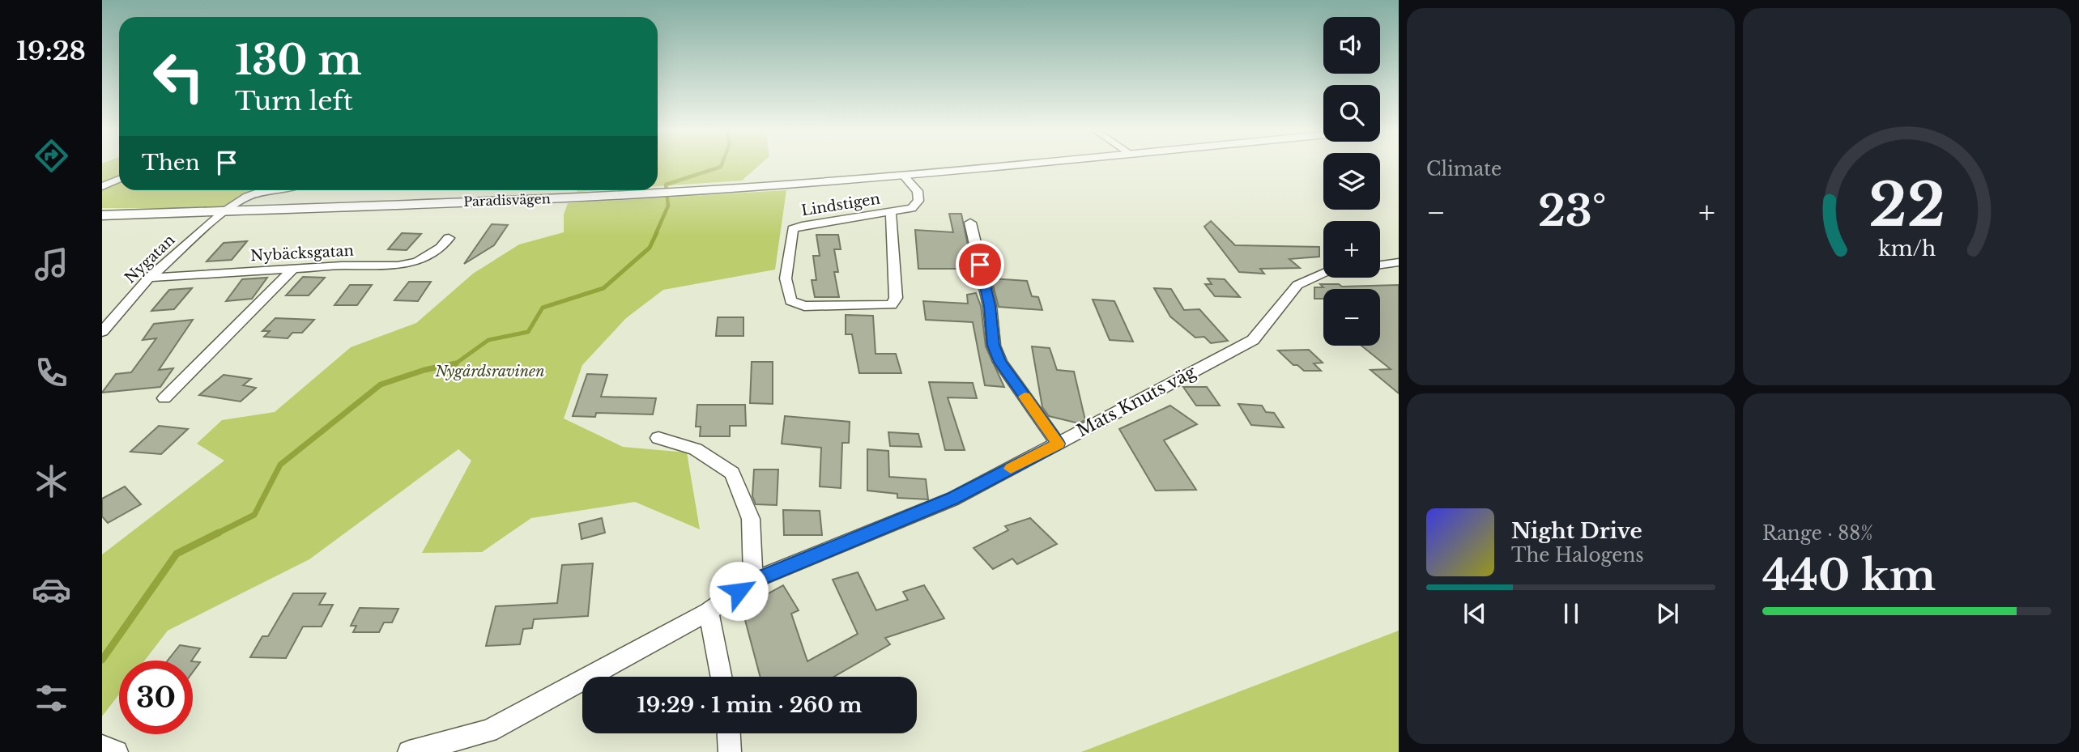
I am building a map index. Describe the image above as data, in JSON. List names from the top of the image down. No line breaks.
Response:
{"streets":{"street":["Paradisvägen","Lindstigen","Nybäcksgatan","Nygatan","Mats Knuts väg"]},"crossings":[["Paradisvägen","Lindstigen"],["Paradisvägen","Nygatan"],["Nybäcksgatan","Nygatan"]],"parks":["Nygårdsravinen"],"page":{"tabs":"19:28","tile":["Climate",["Range · 88%","440 km"]],"map_buttons":["+","−"],"turn":["130 m","Turn left"],"then":"Then","heat":["−","23°","+"],"song":["Night Drive","The Halogens"],"limit":"30","trip":"19:29 · 1 min · 260 m","gauge":["22","km/h"]}}
